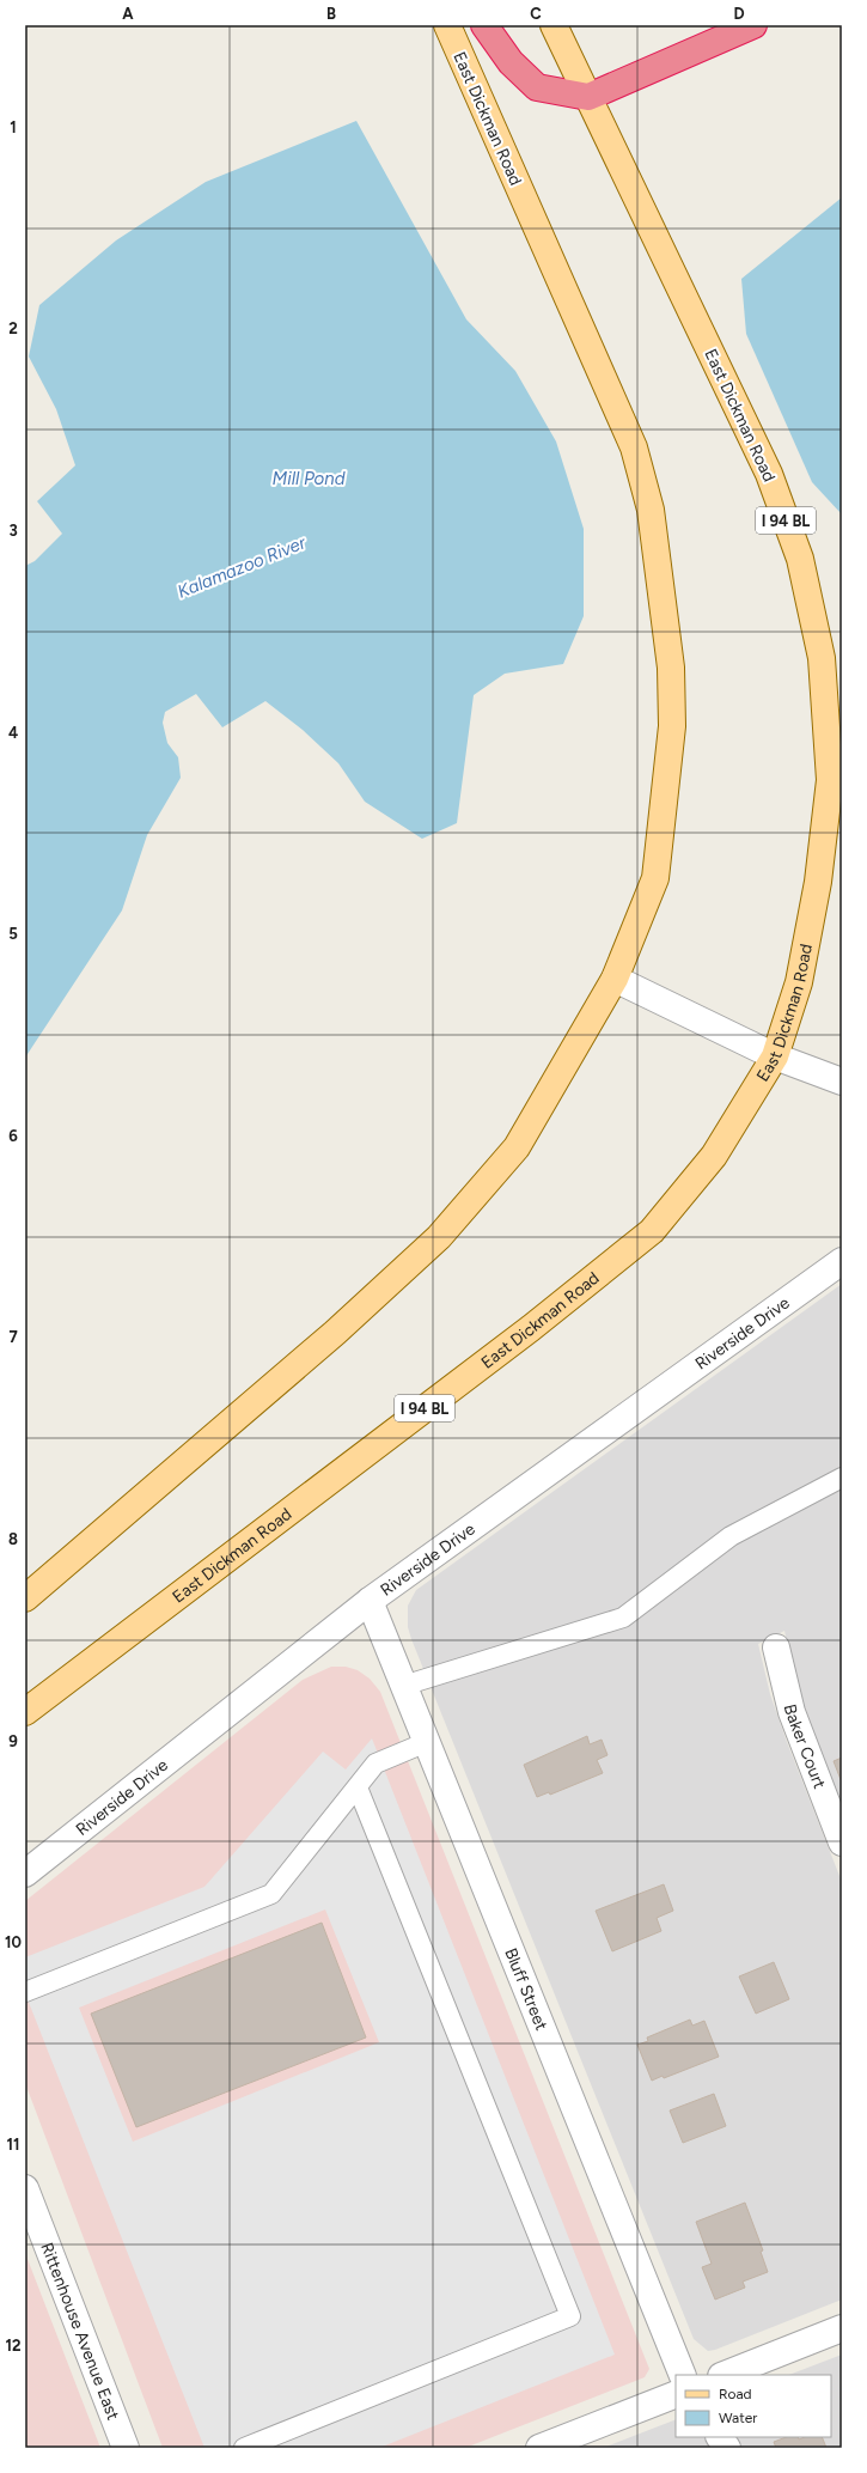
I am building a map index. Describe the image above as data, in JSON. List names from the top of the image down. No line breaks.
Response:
{"streets":{"main road":["East Dickman Road","I 94 BL"],"street":["Riverside Drive","Baker Court","Bluff Street","Rittenhouse Avenue East"]},"crossings":[["Riverside Drive","Bluff Street"]],"water":["Mill Pond","Kalamazoo River"],"legend":["Road","Water"],"grid":{"columns":["A","B","C","D"],"rows":["1","2","3","4","5","6","7","8","9","10","11","12"]}}
